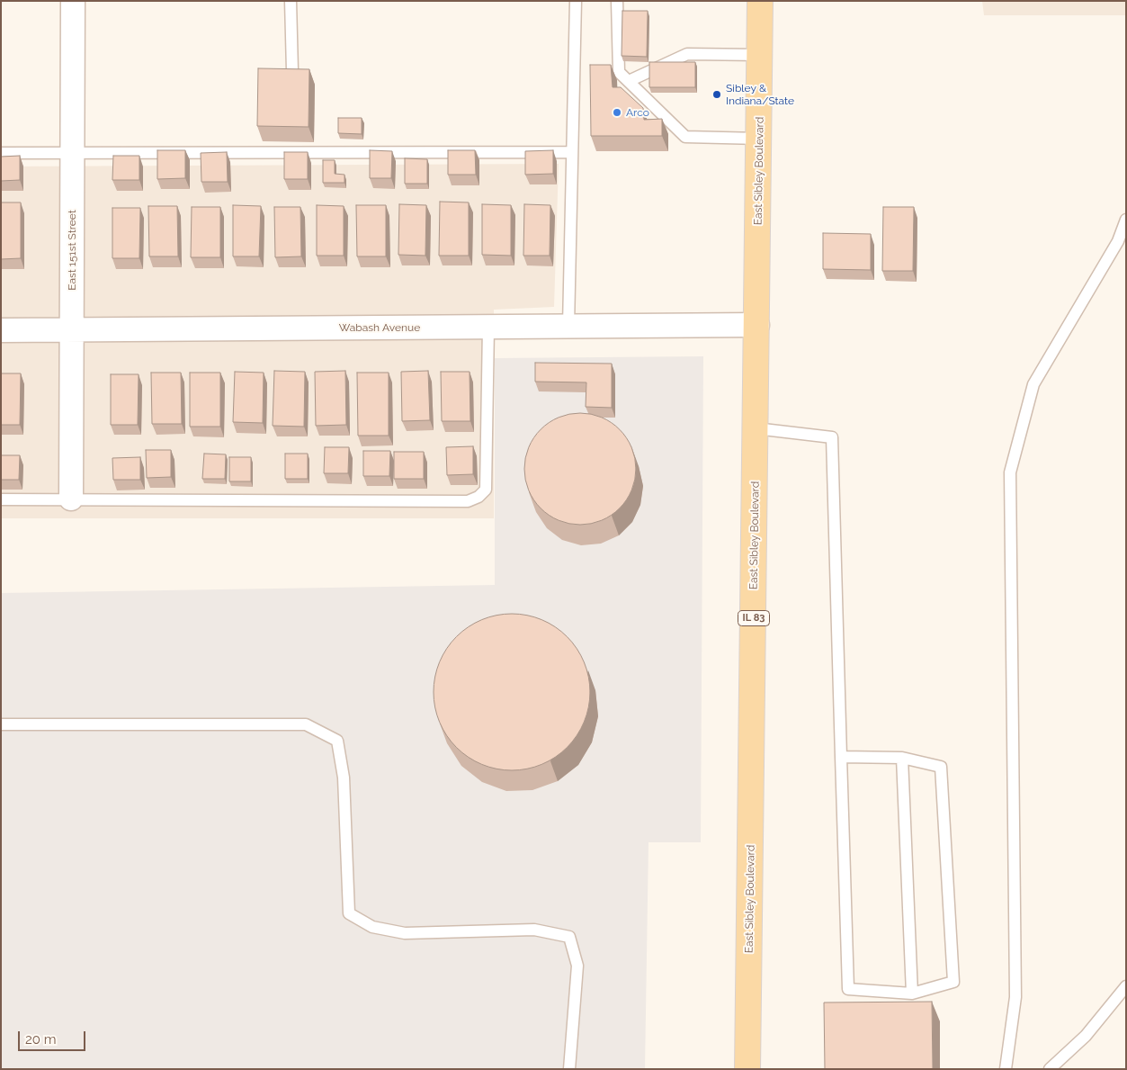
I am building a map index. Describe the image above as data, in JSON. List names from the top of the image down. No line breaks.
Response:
{"streets":{"main road":["East Sibley Boulevard","IL 83"],"street":["East 151st Street","Wabash Avenue"]},"crossings":[["East Sibley Boulevard","Wabash Avenue"],["East 151st Street","Wabash Avenue"]],"places":["Sibley & Indiana/State","Arco"],"scale_bar":"20 m"}
